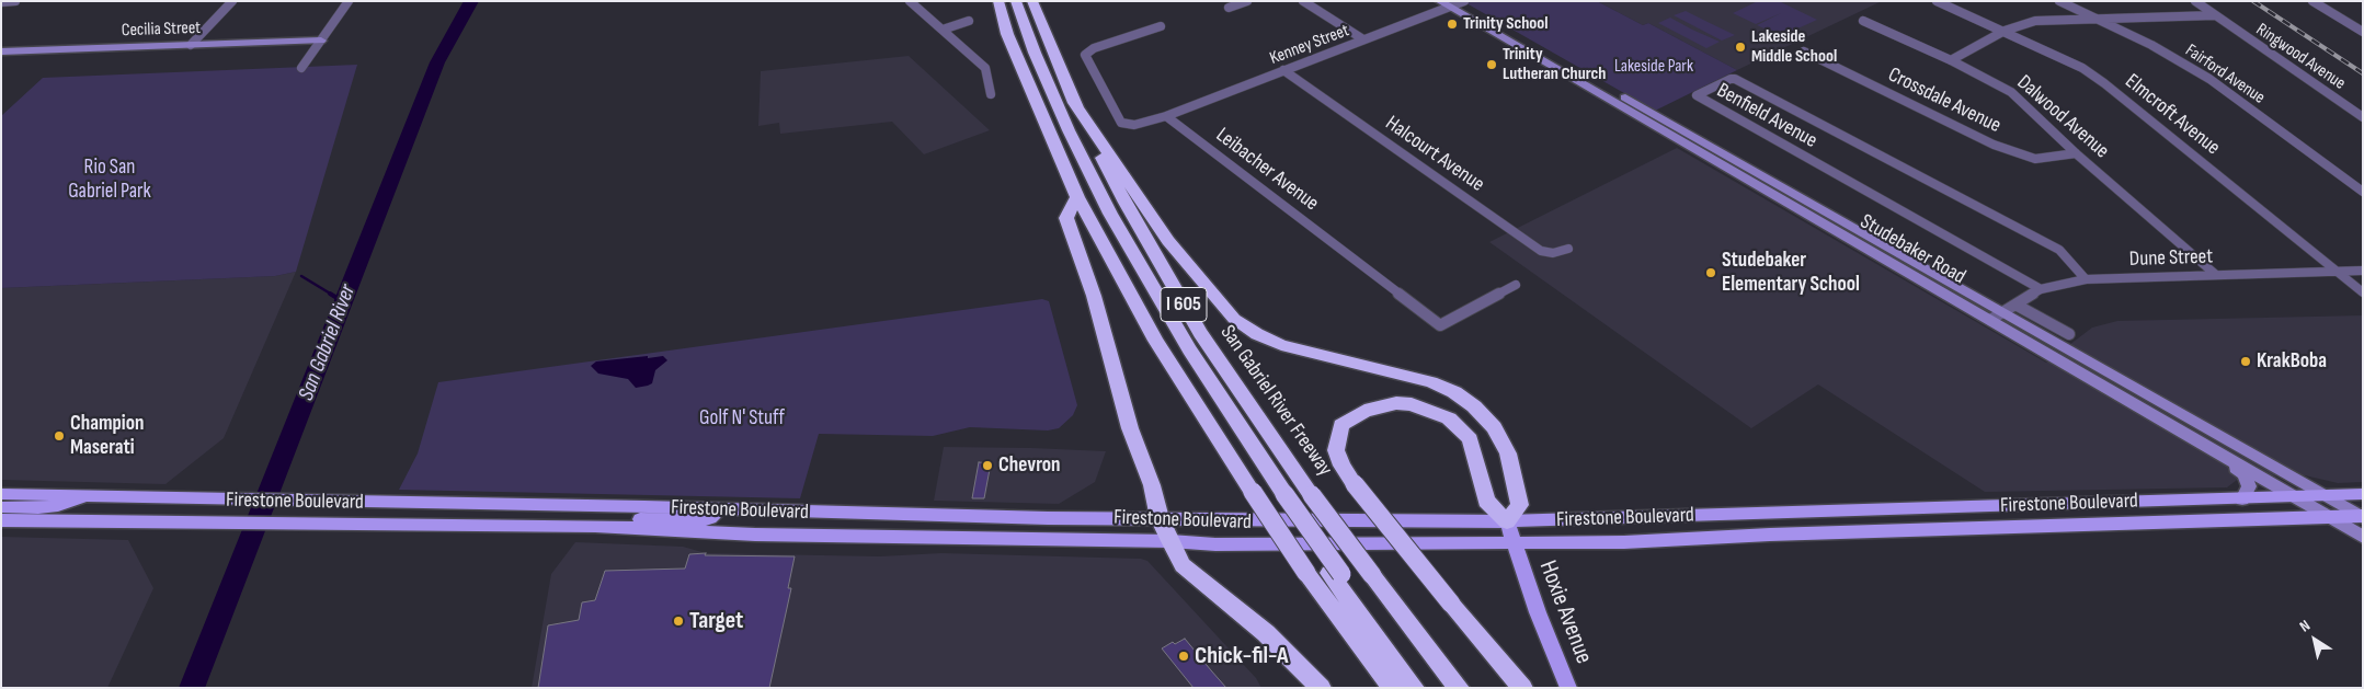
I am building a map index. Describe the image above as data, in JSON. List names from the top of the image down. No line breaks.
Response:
{"streets":{"highway":["I 605","San Gabriel River Freeway"],"main road":["Cecilia Street","Studebaker Road","Firestone Boulevard","Hoxie Avenue"],"street":["Kenney Street","Ringwood Avenue","Fairford Avenue","Crossdale Avenue","Elmcroft Avenue","Benfield Avenue","Dalwood Avenue","Halcourt Avenue","Leibacher Avenue","Dune Street"]},"crossings":[["Kenney Street","Halcourt Avenue"],["Kenney Street","Leibacher Avenue"],["Kenney Street","Studebaker Road"],["Crossdale Avenue","Dalwood Avenue"],["Elmcroft Avenue","Dune Street"],["Benfield Avenue","Dune Street"],["Dalwood Avenue","Dune Street"],["Studebaker Road","Dune Street"],["Studebaker Road","Firestone Boulevard"],["Firestone Boulevard","Hoxie Avenue"]],"water":["San Gabriel River"],"parks":["Lakeside Park","Rio San Gabriel Park","Golf N' Stuff"],"places":["Trinity School","Lakeside Middle School","Trinity Lutheran Church","Studebaker Elementary School","KrakBoba","Champion Maserati","Chevron","Target","Chick-fil-A"],"north":"top left"}
